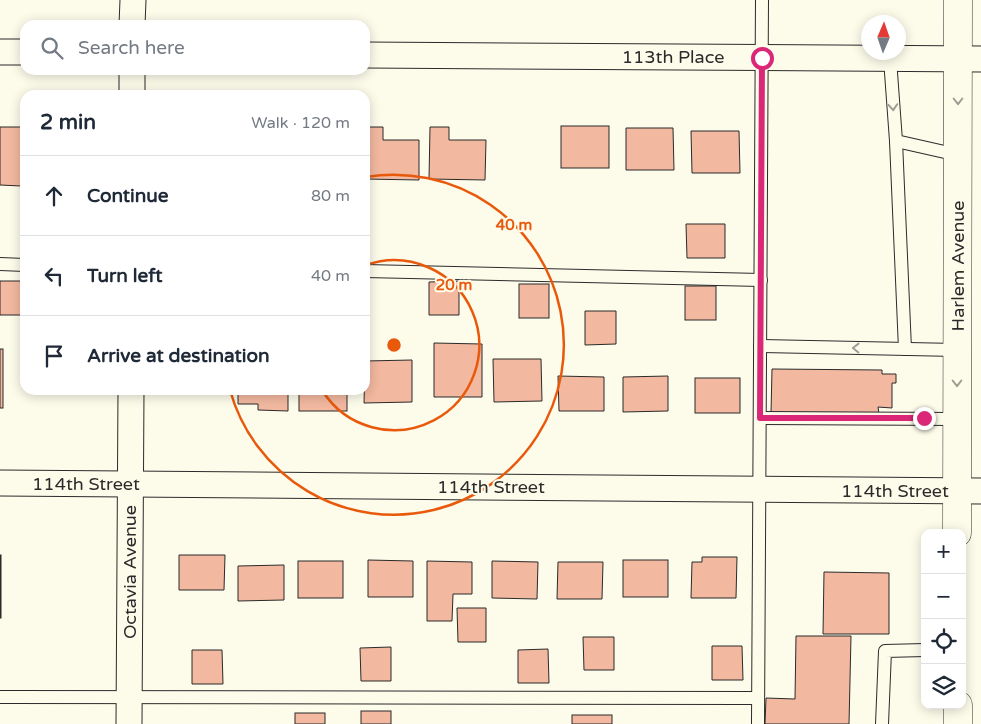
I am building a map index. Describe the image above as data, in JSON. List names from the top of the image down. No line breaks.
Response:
{"streets":{"main road":["Harlem Avenue"],"street":["113th Place","114th Street","Octavia Avenue"]},"crossings":[["113th Place","Harlem Avenue"],["Harlem Avenue","114th Street"],["114th Street","Octavia Avenue"]],"north":"top","page":{"search":"Search here","heading":["2 min","Walk · 120 m"],"list":[["Continue","80 m"],["Turn left","40 m"],"Arrive at destination"],"map_buttons":["+","−"]},"rings":["40 m","20 m"]}
